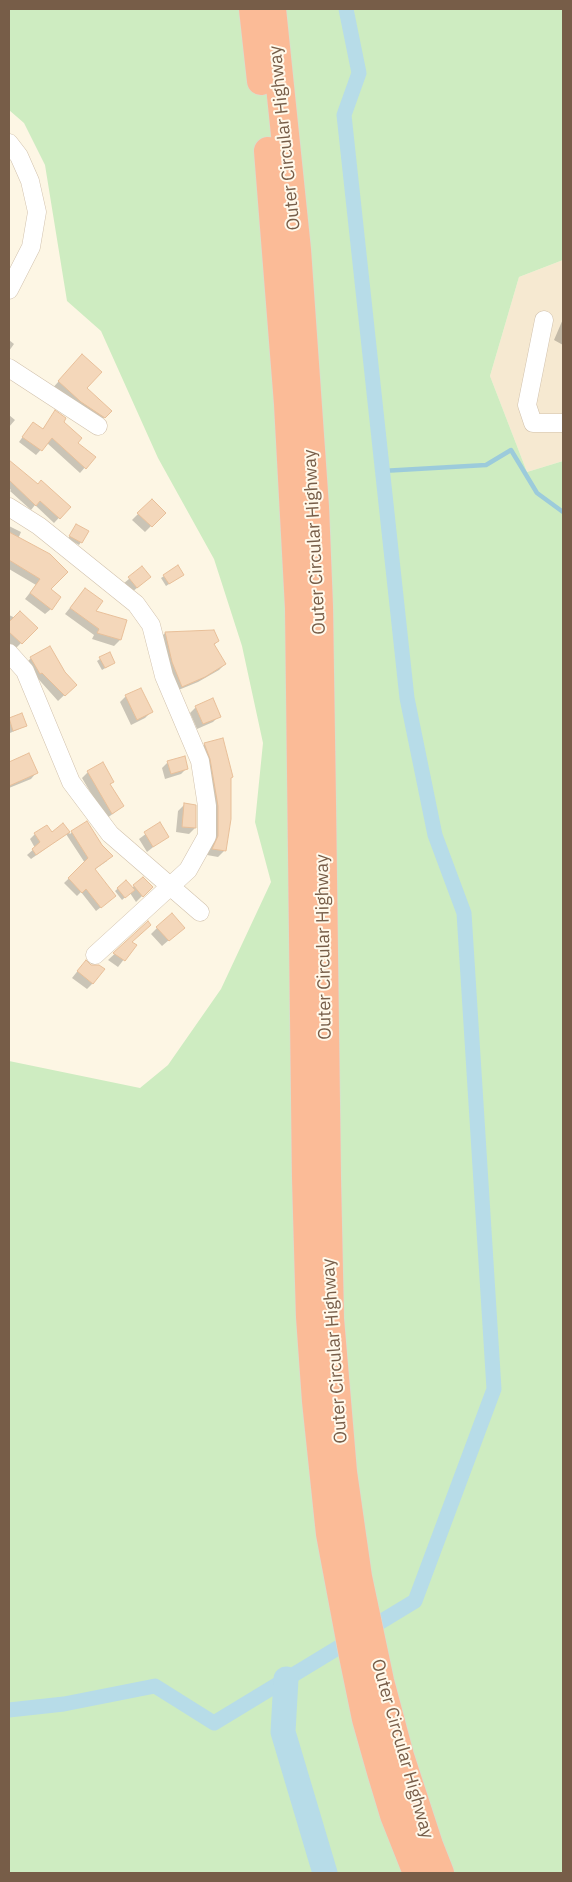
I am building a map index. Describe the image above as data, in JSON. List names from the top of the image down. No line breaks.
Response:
{"streets":{"highway":["Outer Circular Highway"]}}
